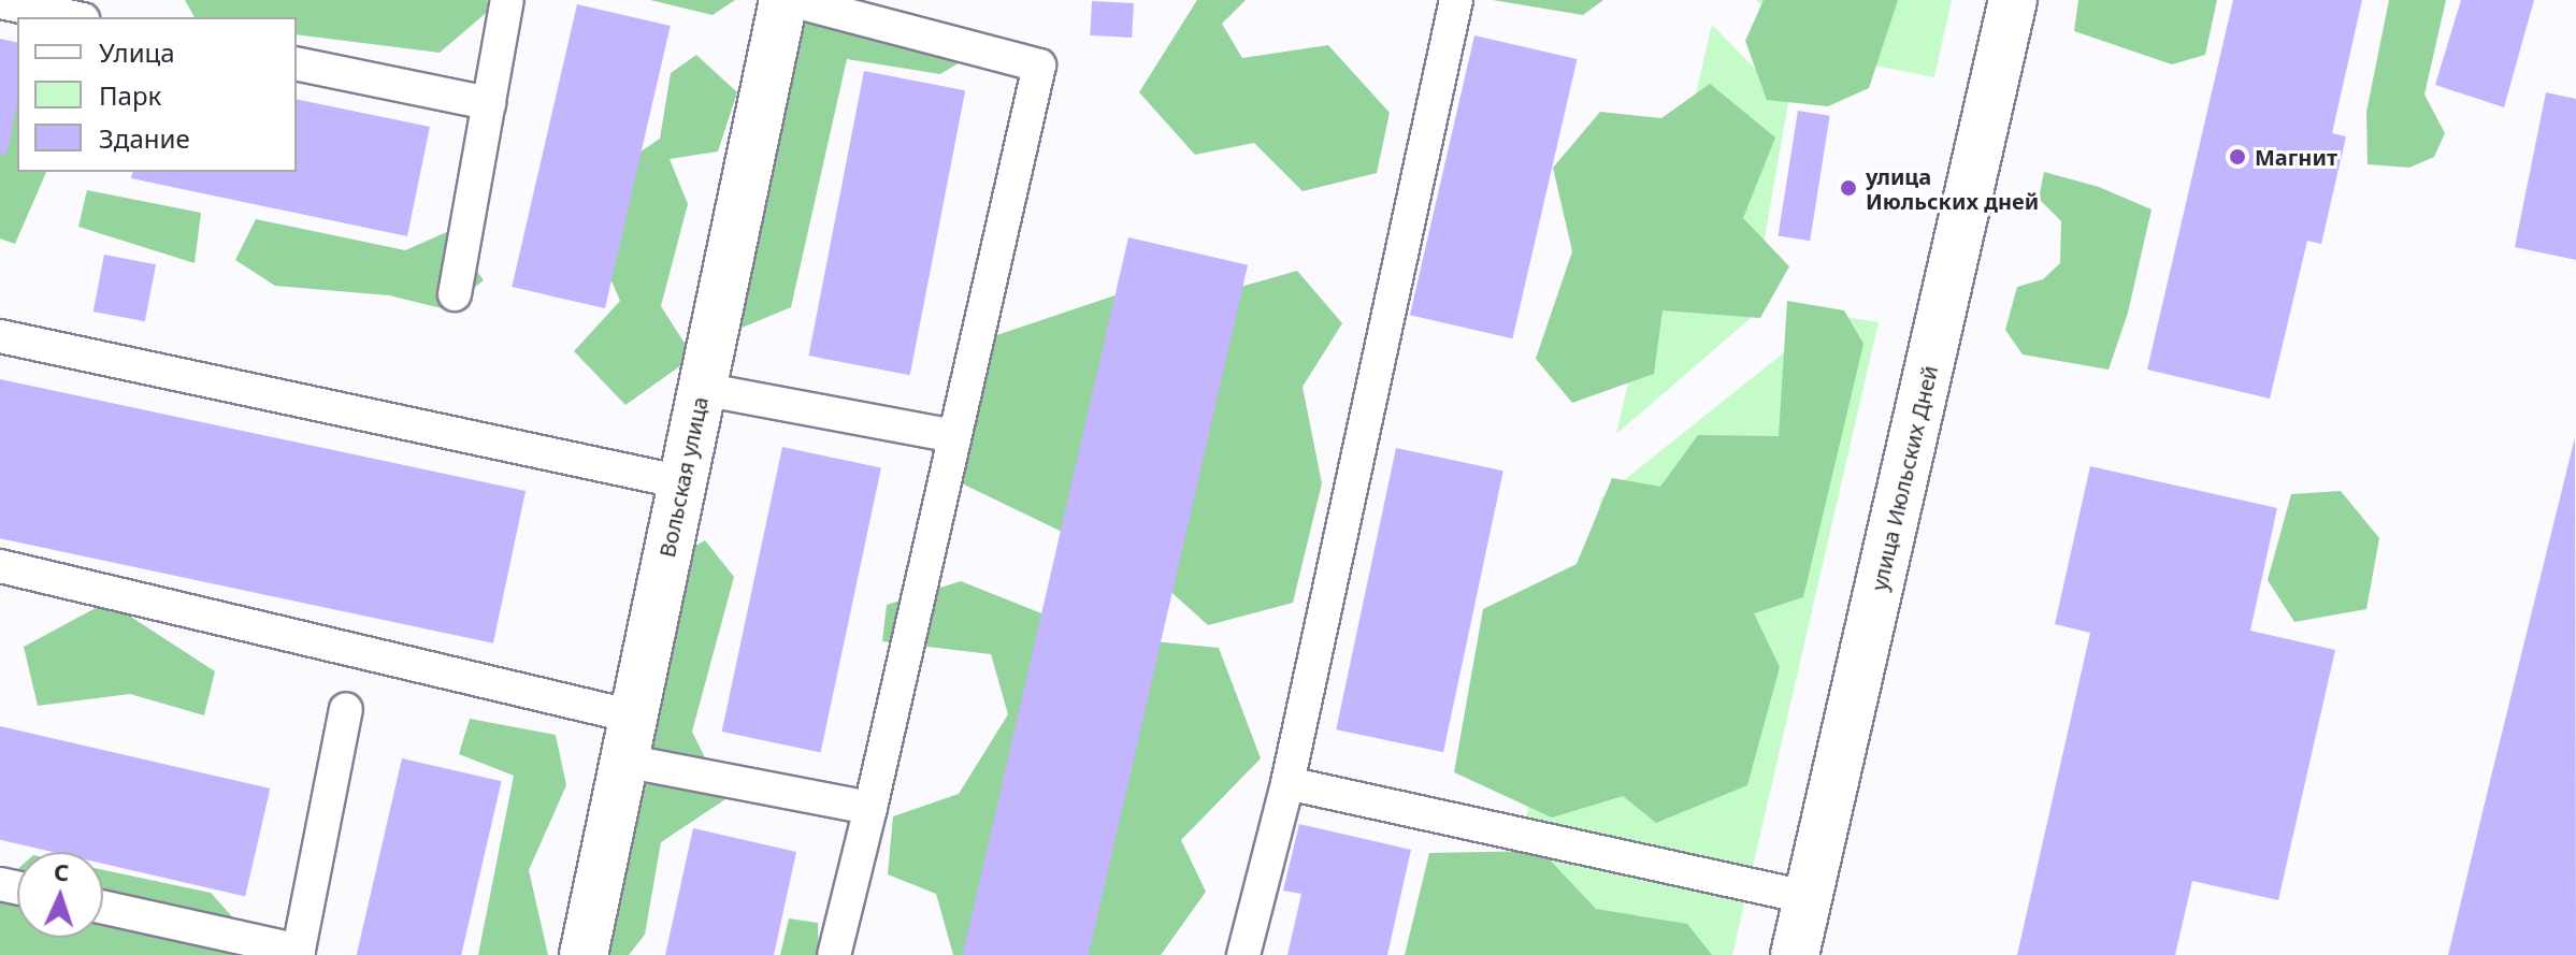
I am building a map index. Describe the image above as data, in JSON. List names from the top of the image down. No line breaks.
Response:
{"streets":{"street":["Вольская улица","улица Июльских Дней"]},"places":["Магнит","улица Июльских дней"],"legend":["Улица","Парк","Здание"],"north":"top"}
